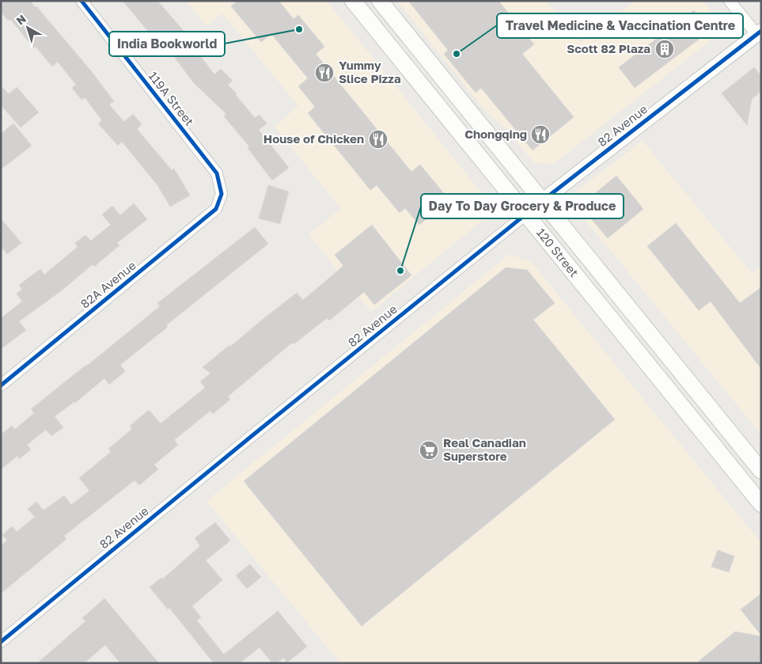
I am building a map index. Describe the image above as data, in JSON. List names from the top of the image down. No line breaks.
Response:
{"streets":{"main road":["120 Street"],"street":["119A Street","82 Avenue","82A Avenue"]},"crossings":[["119A Street","82A Avenue"],["82 Avenue","120 Street"]],"places":{"other":["India Bookworld","Travel Medicine & Vaccination Centre","Day To Day Grocery & Produce"],"building":["Scott 82 Plaza"],"restaurant":["Yummy Slice Pizza","Chongqing","House of Chicken"],"supermarket":["Real Canadian Superstore"]},"north":"top left"}
